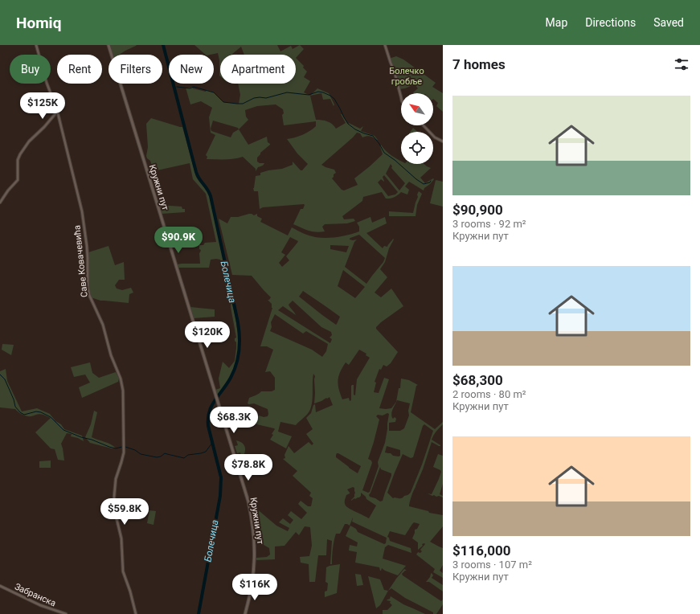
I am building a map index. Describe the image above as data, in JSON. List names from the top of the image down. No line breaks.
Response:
{"streets":{"main road":["Кружни пут"],"street":["Саве Ковачевића","Забранска"]},"water":["Болечица"],"parks":["Болечко гробље"],"north":"top left","page":{"header":"Homiq","nav":["Map","Directions","Saved"],"heading":"7 homes","chip":["Buy","Rent","Filters","New","Apartment"],"list":[{"name":"$90,900","note":"3 rooms · 92 m² · Кружни пут"},{"name":"$68,300","note":"2 rooms · 80 m² · Кружни пут"},{"name":"$116,000","note":"3 rooms · 107 m² · Кружни пут"}],"price":["$125K","$90.9K","$120K","$68.3K","$78.8K","$59.8K","$116K"]}}
